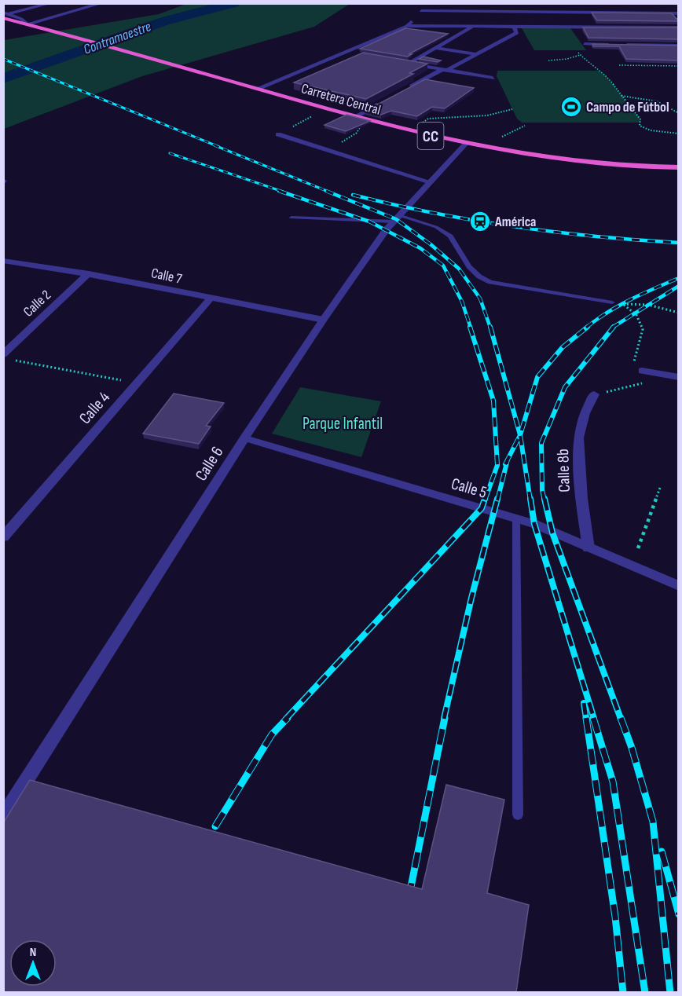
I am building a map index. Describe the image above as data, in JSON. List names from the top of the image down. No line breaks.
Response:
{"streets":{"highway":["Carretera Central","CC"],"street":["Calle 7","Calle 2","Calle 4","Calle 6","Calle 8b","Calle 5"]},"crossings":[["Carretera Central","Calle 6"],["Calle 7","Calle 2"],["Calle 7","Calle 4"],["Calle 7","Calle 6"],["Calle 6","Calle 5"],["Calle 8b","Calle 5"]],"water":["Contramaestre"],"parks":["Parque Infantil"],"places":{"sports":["Campo de Fútbol"],"station":["América"]},"north":"top"}
